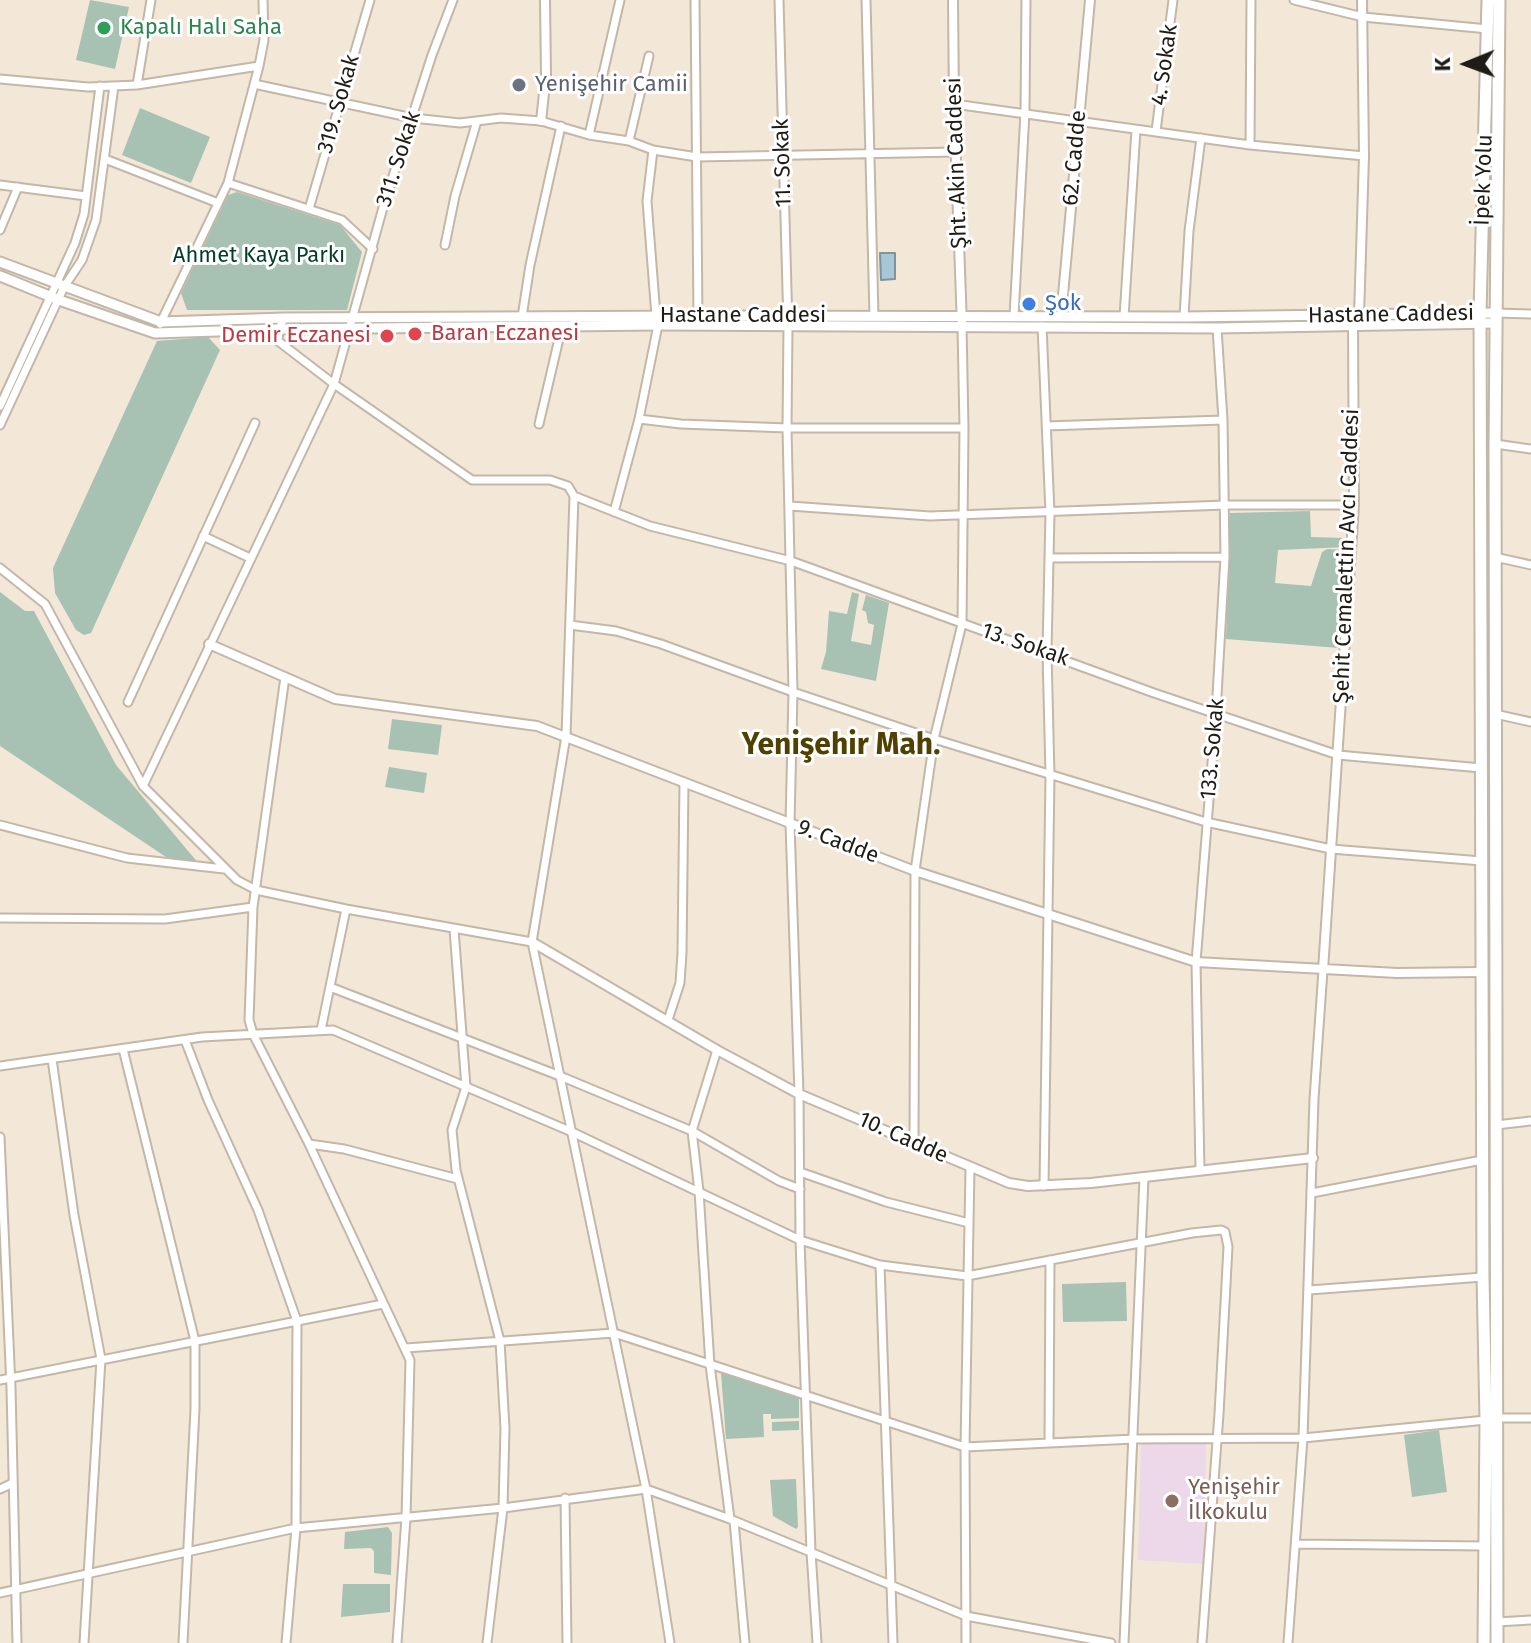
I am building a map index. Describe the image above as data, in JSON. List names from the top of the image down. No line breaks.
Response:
{"streets":{"highway":["İpek Yolu"],"main road":["Hastane Caddesi"],"street":["4. Sokak","319. Sokak","62. Cadde","311. Sokak","11. Sokak","Şht. Akin Caddesi","Şehit Cemalettin Avcı Caddesi","13. Sokak","133. Sokak","9. Cadde","10. Cadde"]},"crossings":[["62. Cadde","Hastane Caddesi"],["311. Sokak","Hastane Caddesi"],["311. Sokak","13. Sokak"],["311. Sokak","9. Cadde"],["11. Sokak","Hastane Caddesi"],["11. Sokak","13. Sokak"],["11. Sokak","9. Cadde"],["11. Sokak","10. Cadde"],["Şht. Akin Caddesi","Hastane Caddesi"],["İpek Yolu","Hastane Caddesi"],["İpek Yolu","13. Sokak"],["İpek Yolu","9. Cadde"],["Hastane Caddesi","Şehit Cemalettin Avcı Caddesi"],["Hastane Caddesi","13. Sokak"],["Hastane Caddesi","133. Sokak"],["Şehit Cemalettin Avcı Caddesi","13. Sokak"],["Şehit Cemalettin Avcı Caddesi","9. Cadde"],["13. Sokak","133. Sokak"],["133. Sokak","9. Cadde"],["133. Sokak","10. Cadde"]],"districts":["Yenişehir Mah."],"parks":["Ahmet Kaya Parkı"],"places":["Kapalı Halı Saha","Yenişehir Camii","Şok","Baran Eczanesi","Demir Eczanesi","Yenişehir İlkokulu"],"north":"left"}
